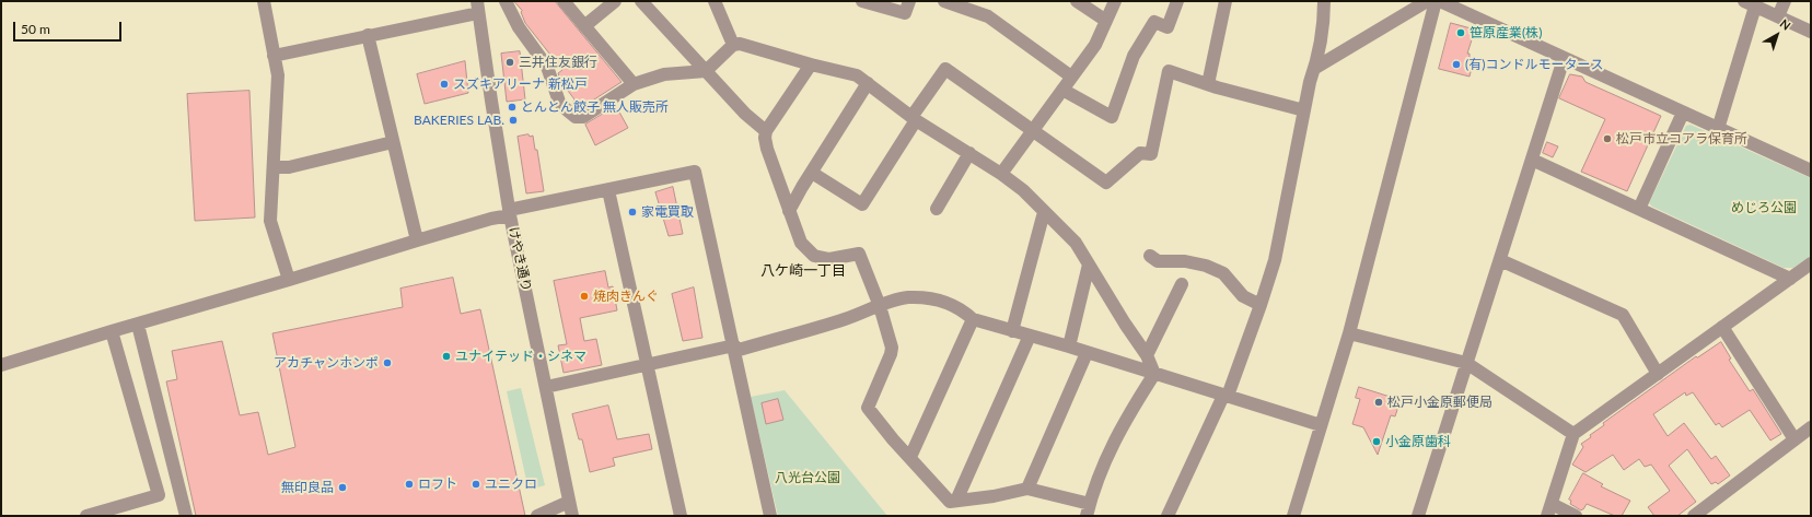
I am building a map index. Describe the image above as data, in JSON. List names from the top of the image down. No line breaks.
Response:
{"streets":{"street":["けやき通り"]},"districts":["八ケ崎一丁目"],"parks":["めじろ公園","八光台公園"],"places":["笹原産業(株)","三井住友銀行","(有)コンドルモータース","スズキアリーナ 新松戸","とんとん餃子 無人販売所","BAKERIES LAB.","松戸市立コアラ保育所","家電買取","焼肉きんぐ","ユナイテッド・シネマ","アカチャンホンポ","松戸小金原郵便局","小金原歯科","ロフト","ユニクロ","無印良品"],"scale_bar":"50 m","north":"top right"}
